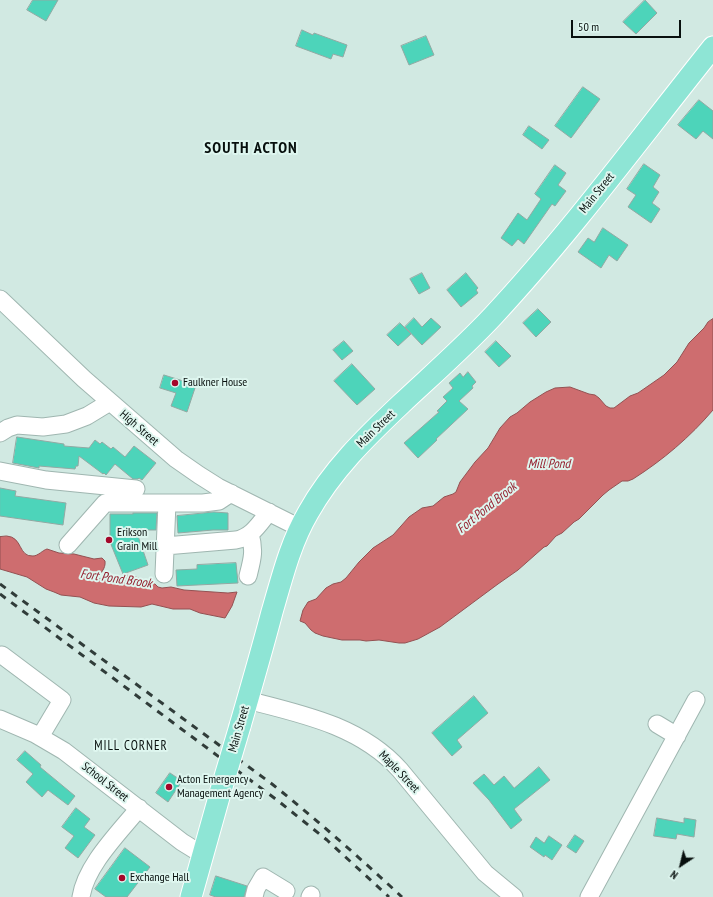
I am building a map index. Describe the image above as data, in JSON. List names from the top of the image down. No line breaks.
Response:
{"streets":{"main road":["Main Street"],"street":["High Street","Maple Street","School Street"]},"crossings":[["Main Street","High Street"],["Main Street","Maple Street"],["Main Street","School Street"]],"districts":["SOUTH ACTON","MILL CORNER"],"water":["Mill Pond","Fort Pond Brook"],"places":["Faulkner House","Erikson Grain Mill","Acton Emergency Management Agency","Exchange Hall"],"scale_bar":"50 m","north":"bottom left"}
